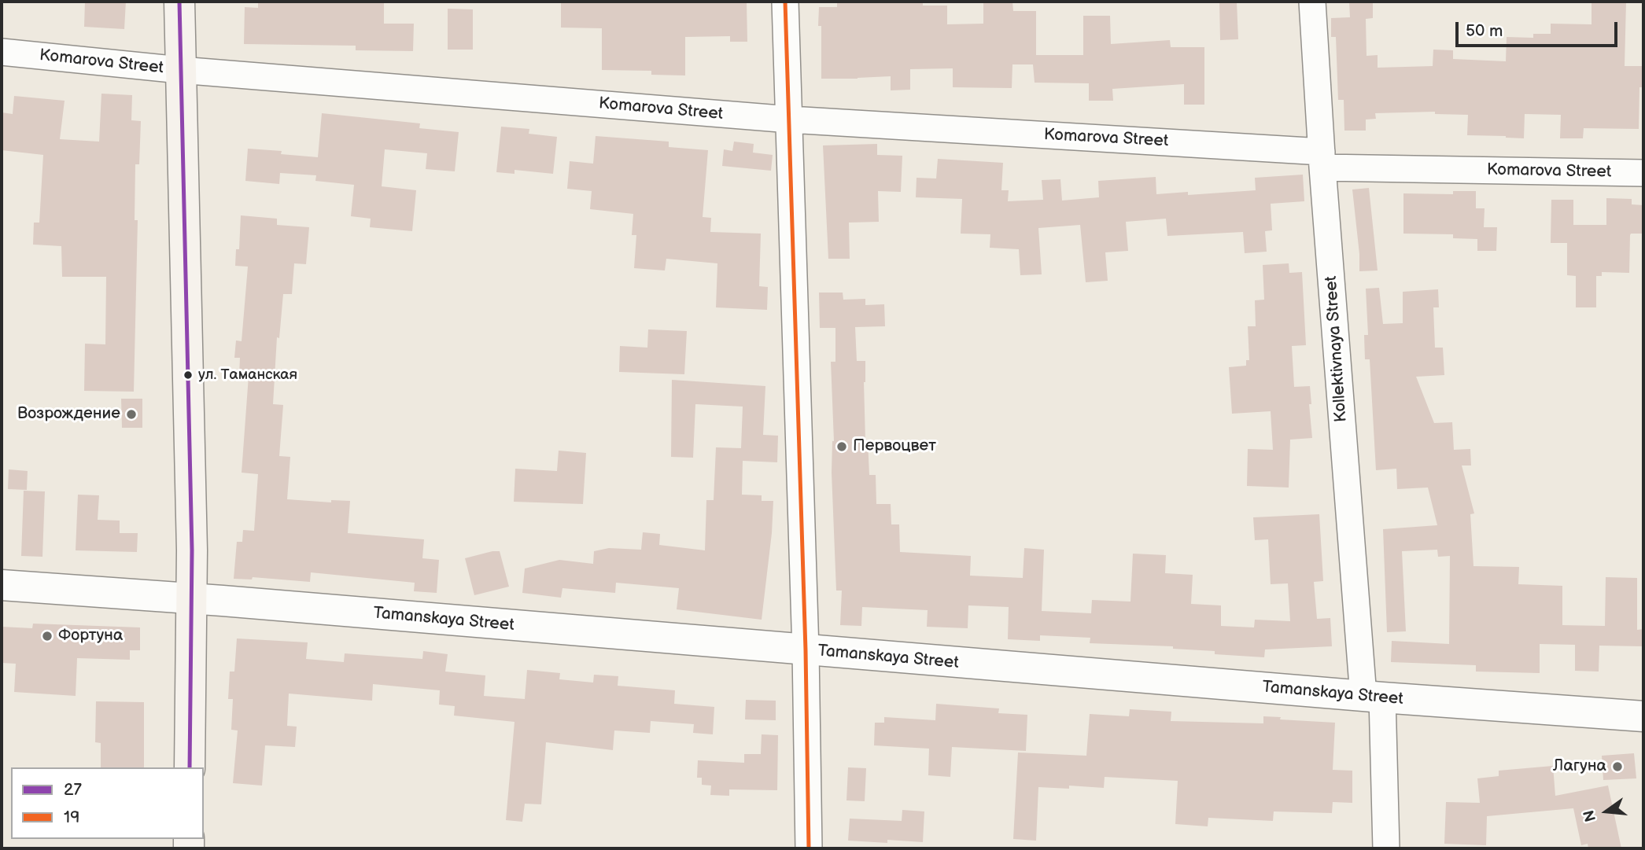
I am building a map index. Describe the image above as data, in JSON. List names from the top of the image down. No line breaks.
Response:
{"streets":{"street":["Komarova Street","Kollektivnaya Street","Tamanskaya Street"]},"crossings":[["Komarova Street","Kollektivnaya Street"],["Kollektivnaya Street","Tamanskaya Street"]],"places":["ул. Таманская","Возрождение","Первоцвет","Фортуна","Лагуна"],"lines":["transit line 27","transit line 19"],"legend":["27","19"],"scale_bar":"50 m","north":"left"}
